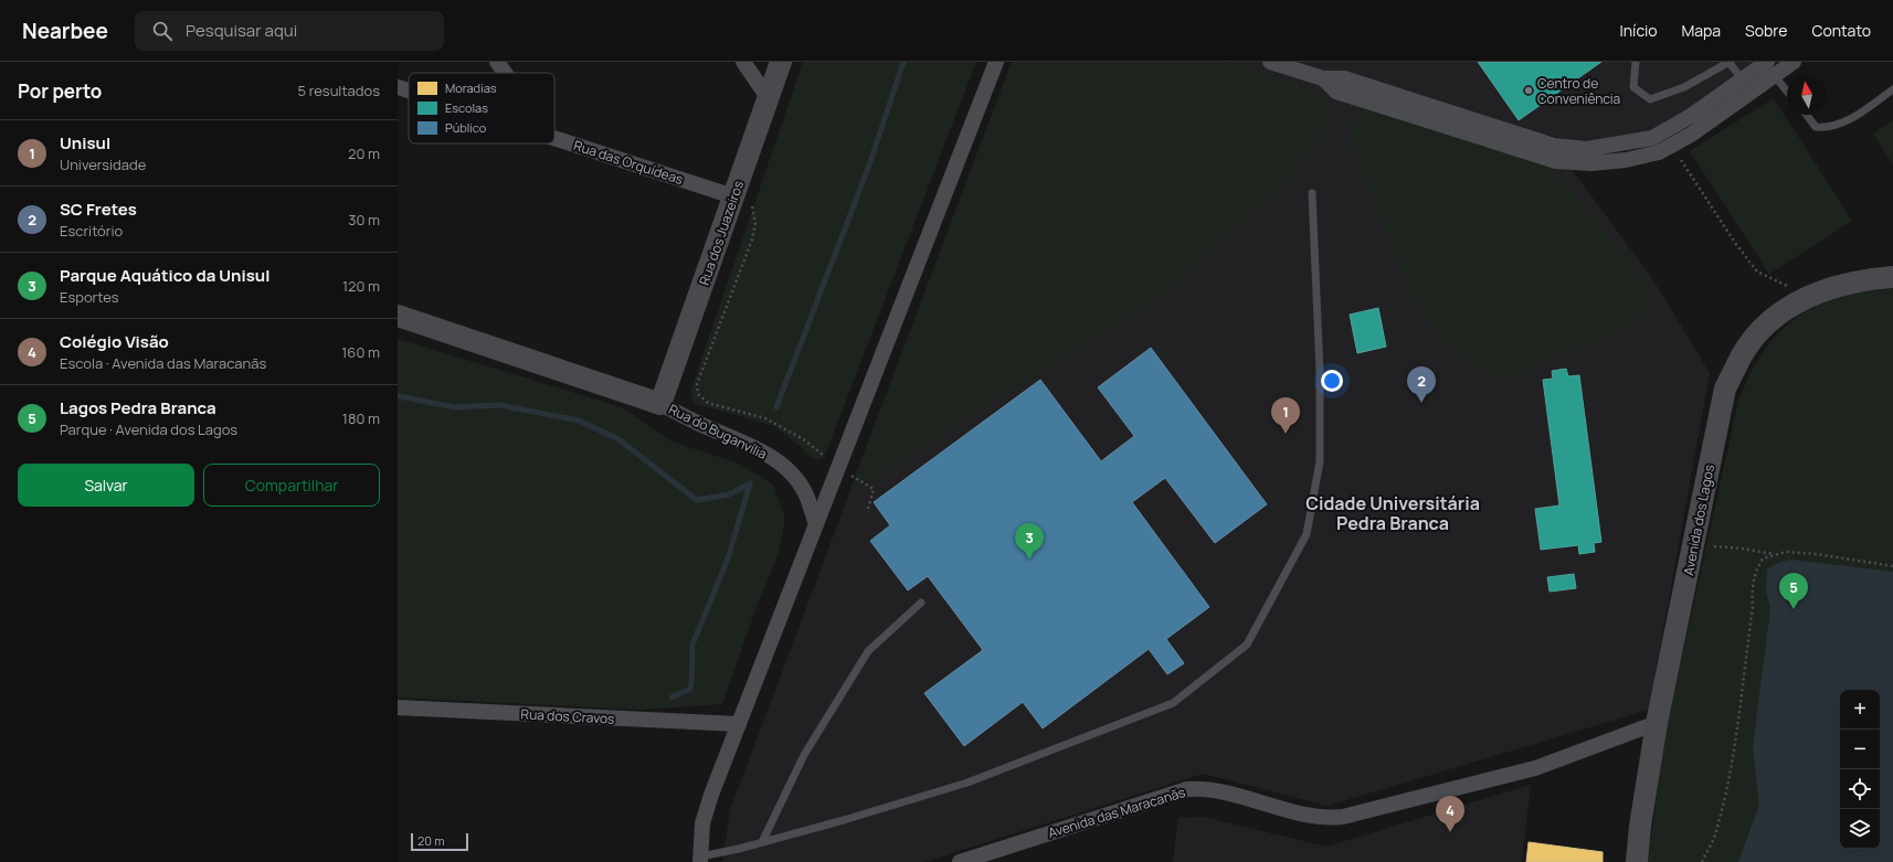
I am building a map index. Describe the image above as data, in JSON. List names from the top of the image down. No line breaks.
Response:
{"streets":{"main road":["Rua dos Juazeiros","Rua do Buganvília","Avenida dos Lagos"],"street":["Rua das Orquídeas","Rua dos Cravos","Avenida das Maracanãs"]},"crossings":[["Rua das Orquídeas","Rua dos Juazeiros"],["Rua dos Juazeiros","Rua do Buganvília"],["Avenida dos Lagos","Avenida das Maracanãs"]],"districts":["Cidade Universitária Pedra Branca"],"places":["Centro de Conveniência"],"legend":["Moradias","Escolas","Público"],"scale_bar":"20 m","north":"top","page":{"header":"Nearbee","search":"Pesquisar aqui","nav":["Início","Mapa","Sobre","Contato"],"heading":["Por perto","5 resultados"],"list":[{"mark":"1","name":"Unisul","note":"Universidade","value":"20 m"},{"mark":"2","name":"SC Fretes","note":"Escritório","value":"30 m"},{"mark":"3","name":"Parque Aquático da Unisul","note":"Esportes","value":"120 m"},{"mark":"4","name":"Colégio Visão","note":"Escola · Avenida das Maracanãs","value":"160 m"},{"mark":"5","name":"Lagos Pedra Branca","note":"Parque · Avenida dos Lagos","value":"180 m"}],"pins":["2","1","3","5","4"],"buttons":["Salvar","Compartilhar"],"map_buttons":["+","−"],"scale":"20 m"}}
